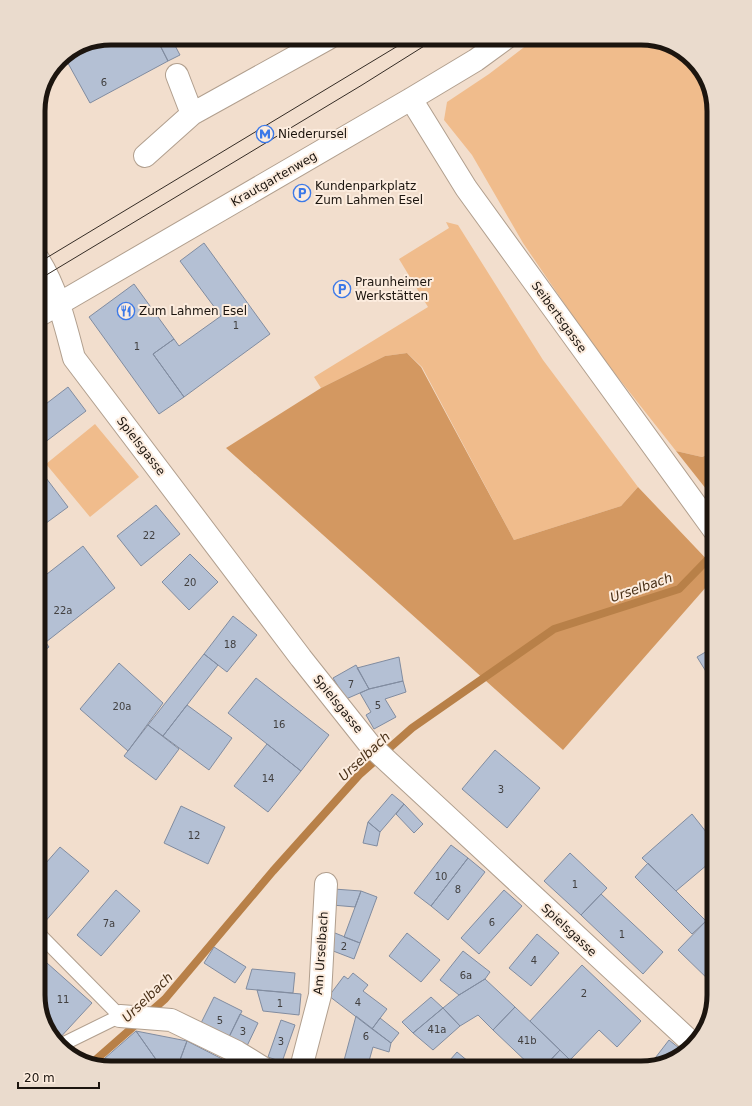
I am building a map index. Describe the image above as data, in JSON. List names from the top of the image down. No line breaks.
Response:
{"streets":{"street":["Krautgartenweg","Seibertsgasse","Spielsgasse","Am Urselbach"]},"crossings":[["Krautgartenweg","Seibertsgasse"],["Krautgartenweg","Spielsgasse"]],"water":["Urselbach"],"places":{"metro station":["Niederursel"],"parking":["Kundenparkplatz Zum Lahmen Esel","Praunheimer Werkstätten"],"restaurant":["Zum Lahmen Esel"]},"house_numbers":["6","1","1","22","20","22a","18","7","5","20a","16","14","3","12","10","1","8","6","7a","1","2","4","6a","2","11","4","1","5","41a","3","6","41b","3"],"scale_bar":"20 m"}
